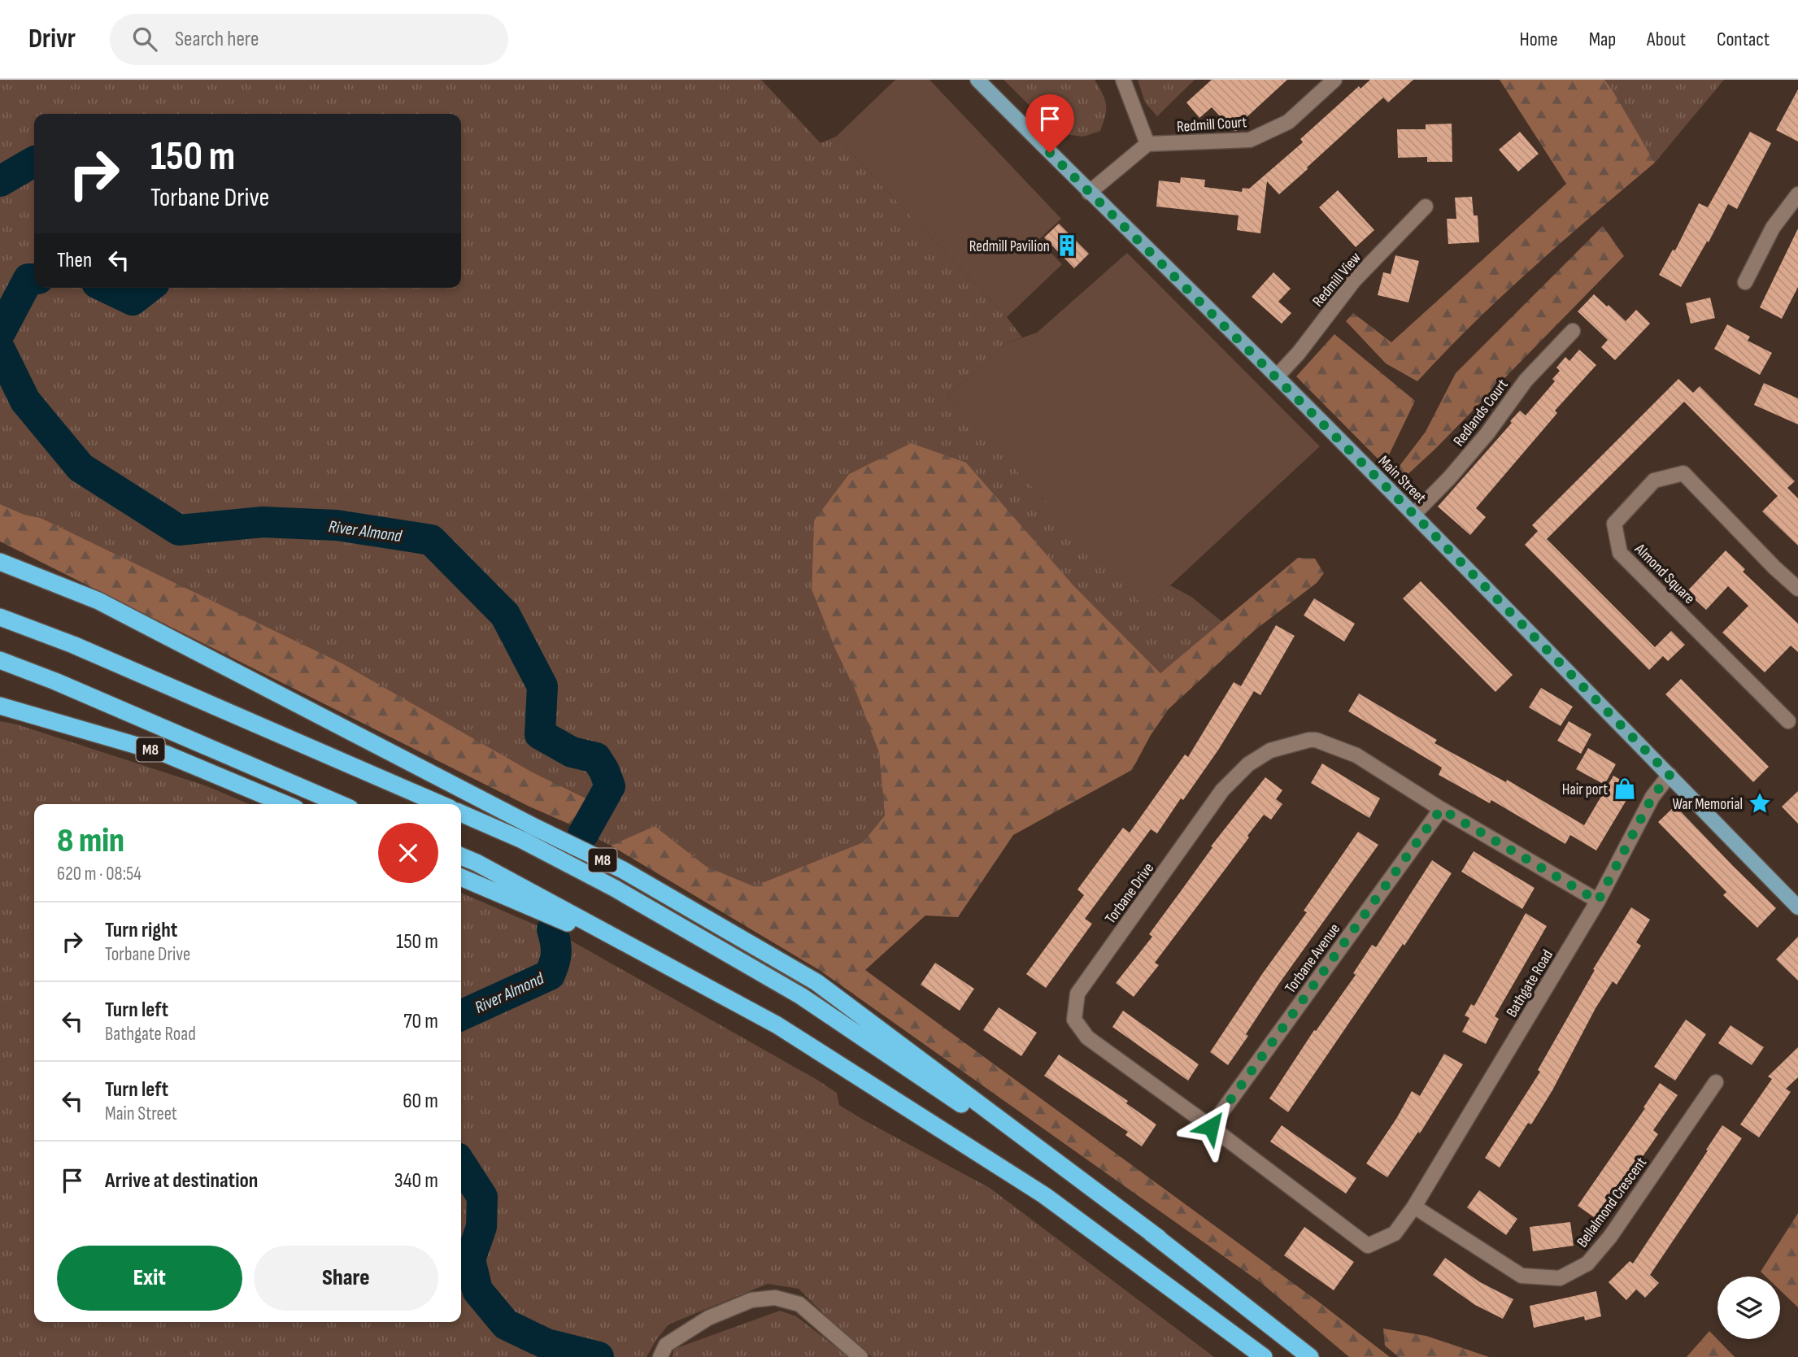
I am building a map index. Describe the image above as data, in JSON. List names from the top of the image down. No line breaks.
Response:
{"streets":{"highway":["M8"],"main road":["Main Street"],"street":["Redmill Court","Redmill View","Redlands Court","Almond Square","Torbane Drive","Torbane Avenue","Bathgate Road","Bellalmond Crescent"]},"crossings":[["Redmill View","Main Street"],["Redlands Court","Main Street"],["Main Street","Bathgate Road"],["Torbane Drive","Torbane Avenue"],["Torbane Drive","Bathgate Road"],["Torbane Drive","Bellalmond Crescent"],["Bathgate Road","Bellalmond Crescent"]],"water":["River Almond"],"places":{"building":["Redmill Pavilion"],"shop":["Hair port"],"place":["War Memorial"]},"page":{"header":"Drivr","search":"Search here","nav":["Home","Map","About","Contact"],"turn":["150 m","Torbane Drive"],"then":"Then","heading":["8 min","620 m · 08:54"],"list":[{"name":"Turn right","note":"Torbane Drive","value":"150 m"},{"name":"Turn left","note":"Bathgate Road","value":"70 m"},{"name":"Turn left","note":"Main Street","value":"60 m"},{"name":"Arrive at destination","value":"340 m"}],"buttons":["Exit","Share"]}}
